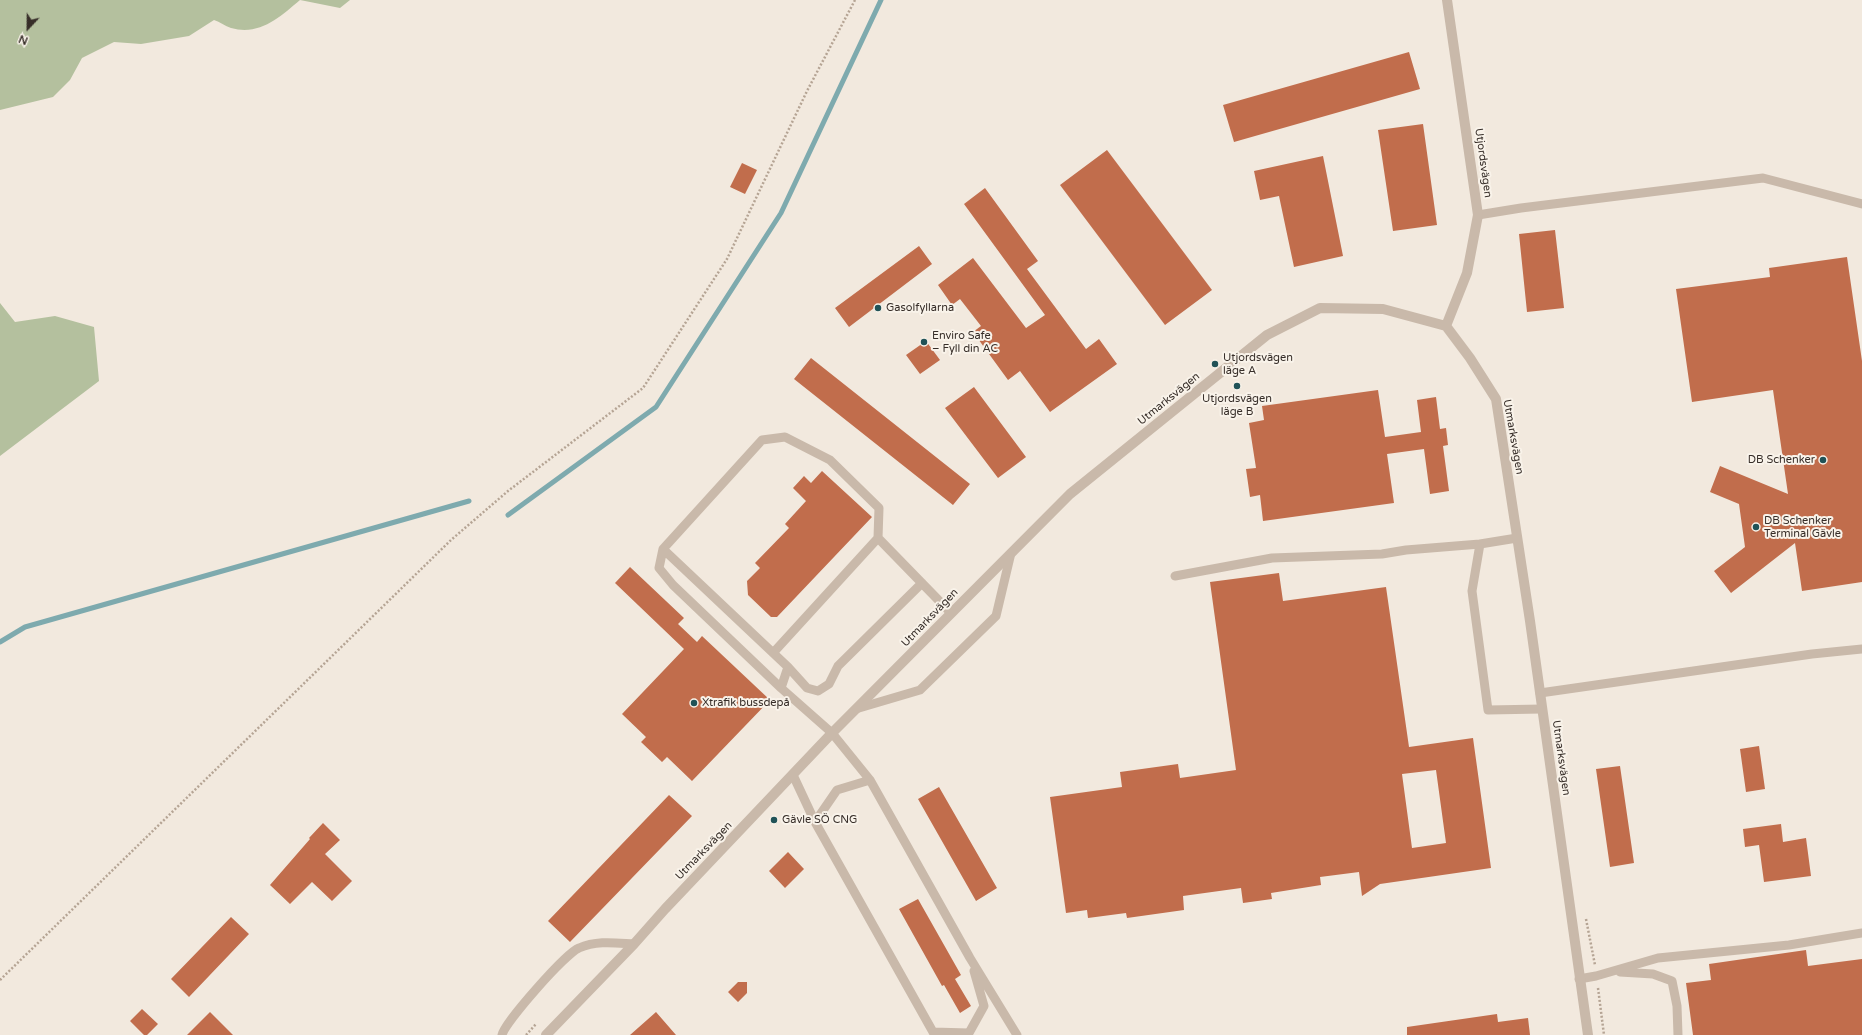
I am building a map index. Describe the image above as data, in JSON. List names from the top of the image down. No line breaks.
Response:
{"streets":{"street":["Utjordsvägen","Utmarksvägen"]},"crossings":[["Utjordsvägen","Utmarksvägen"]],"places":["Gasolfyllarna","Enviro Safe – Fyll din AC","Utjordsvägen läge A","Utjordsvägen läge B","DB Schenker","DB Schenker Terminal Gävle","Xtrafik bussdepå","Gävle SÖ CNG"],"north":"bottom"}
